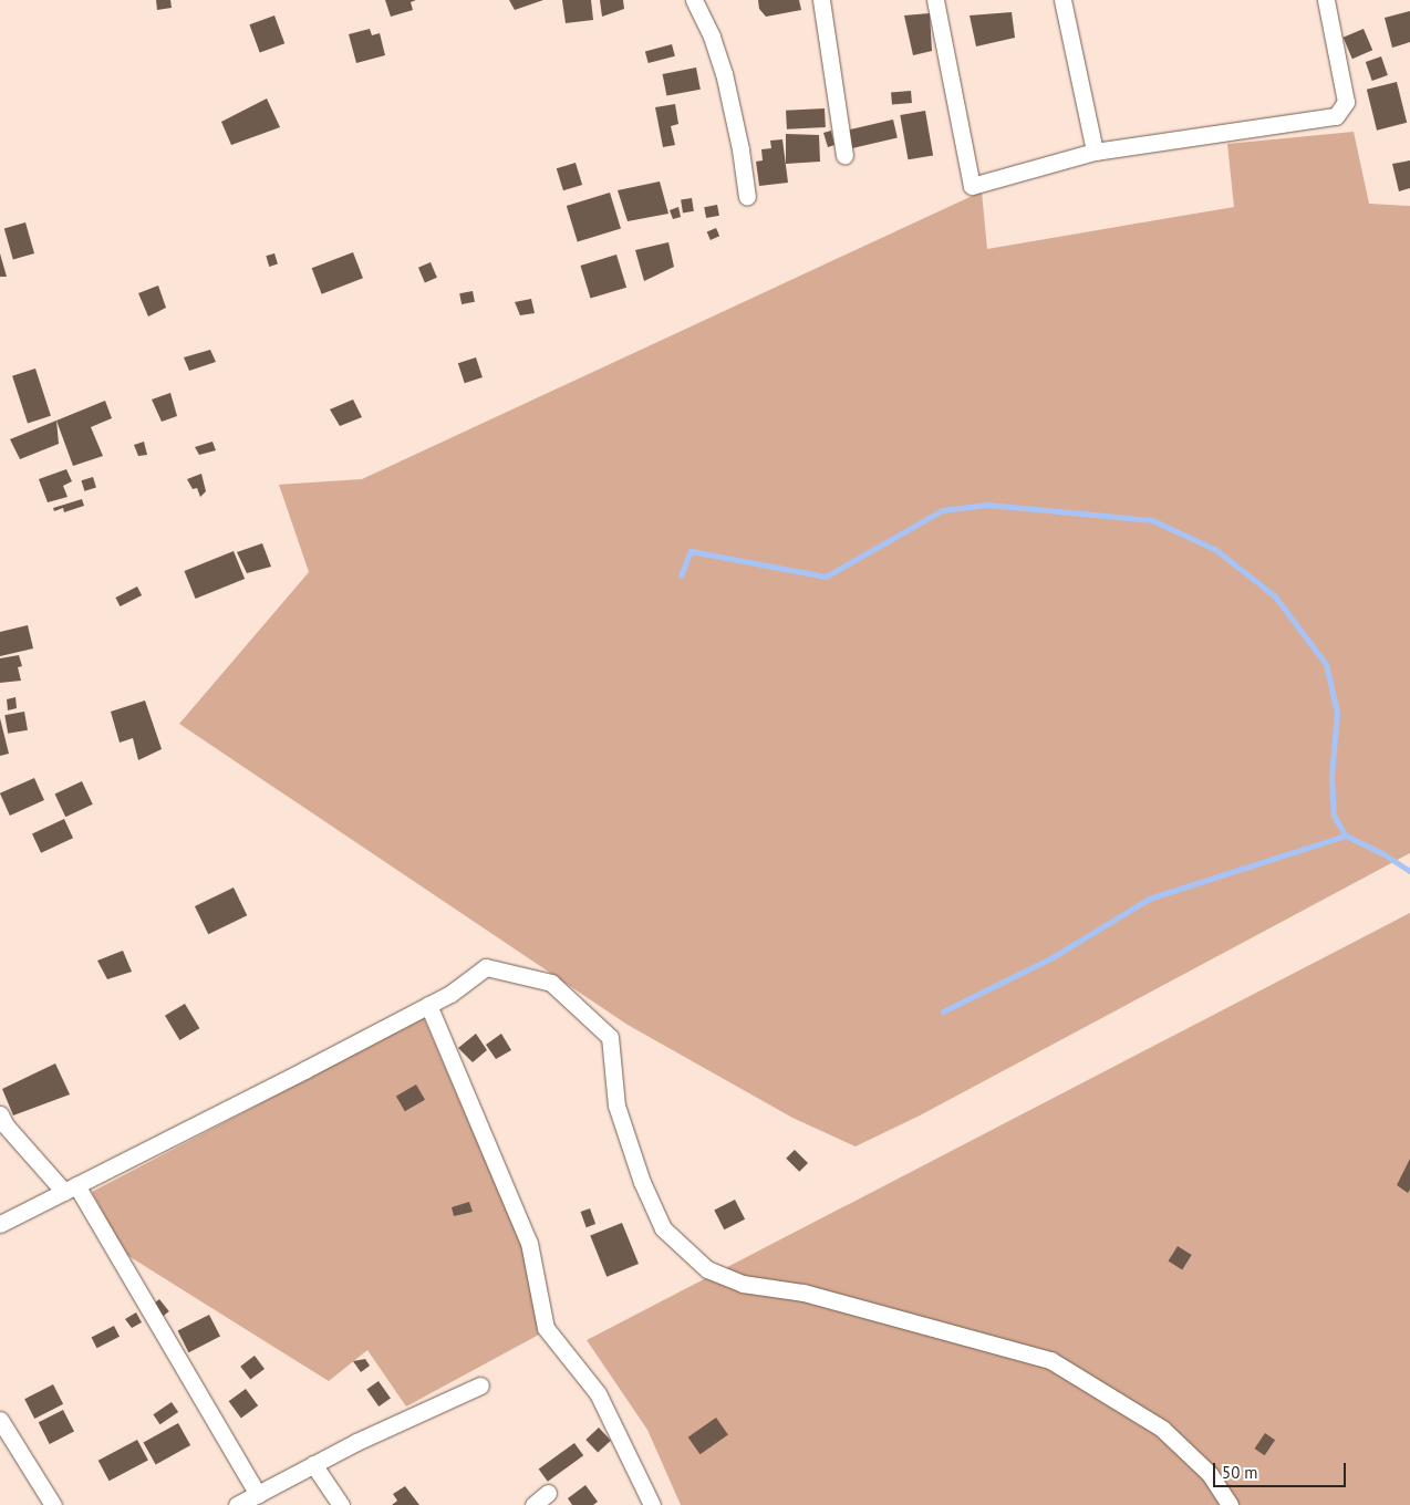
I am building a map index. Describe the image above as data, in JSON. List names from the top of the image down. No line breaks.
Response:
{"scale_bar":"50 m"}
